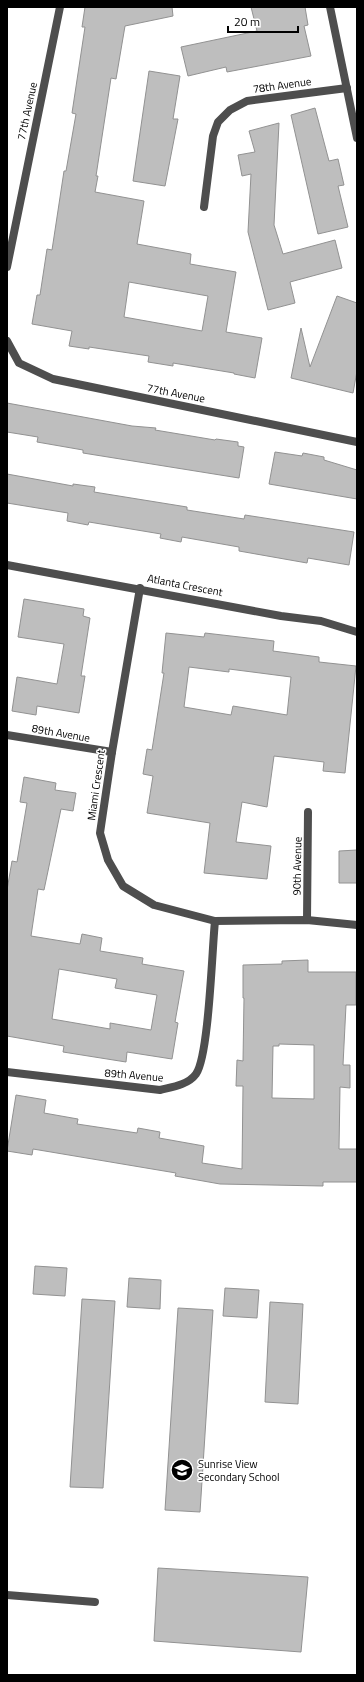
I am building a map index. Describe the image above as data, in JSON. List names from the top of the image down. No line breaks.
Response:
{"streets":{"street":["78th Avenue","77th Avenue","Atlanta Crescent","89th Avenue","Miami Crescent","90th Avenue"]},"crossings":[["Atlanta Crescent","Miami Crescent"],["89th Avenue","Miami Crescent"],["Miami Crescent","90th Avenue"]],"places":{"school or university":["Sunrise View Secondary School"]},"scale_bar":"20 m"}
